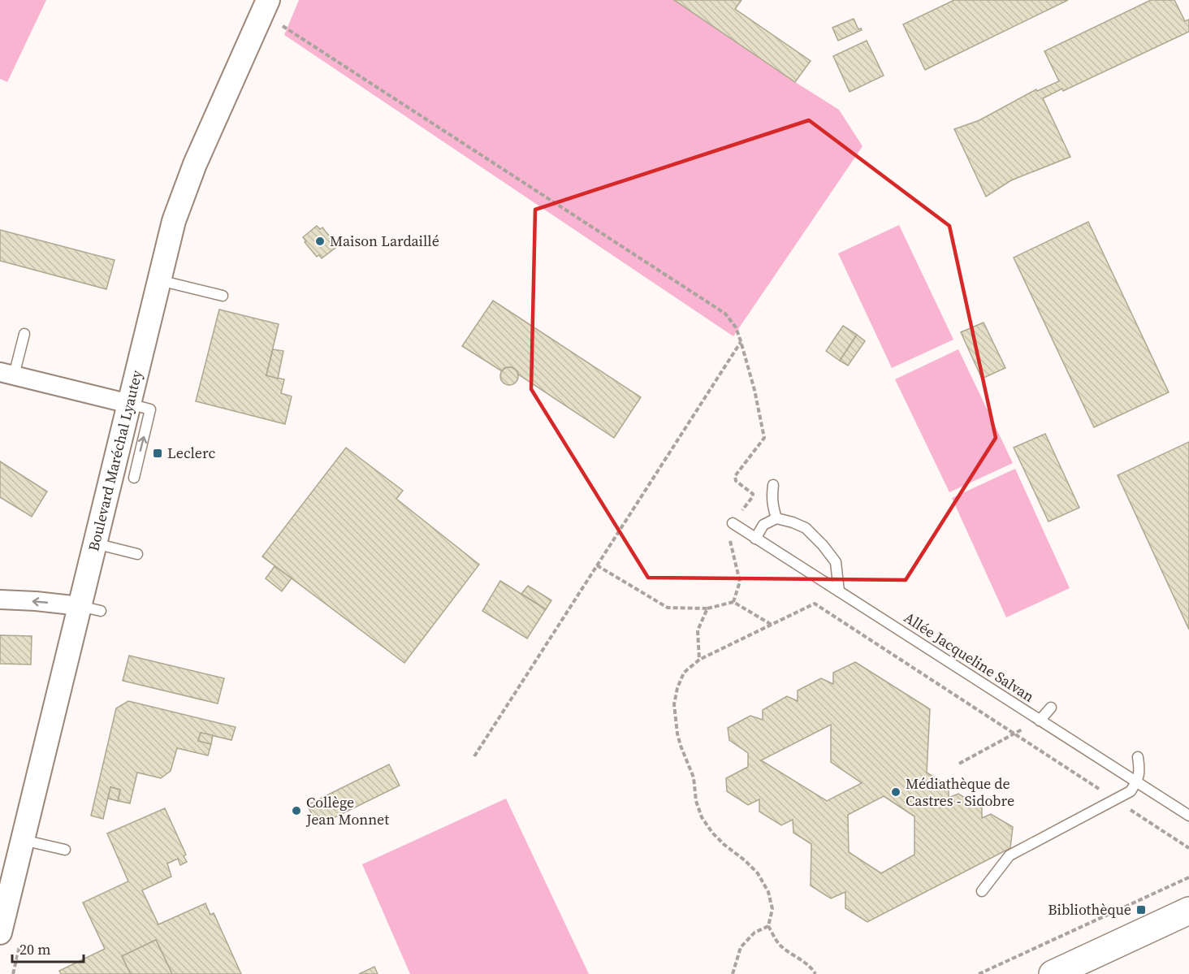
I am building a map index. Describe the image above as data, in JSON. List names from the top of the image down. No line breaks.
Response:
{"streets":{"street":["Boulevard Maréchal Lyautey"],"lane":["Allée Jacqueline Salvan"]},"places":{"other":["Maison Lardaillé","Médiathèque de Castres - Sidobre","Collège Jean Monnet"],"transit":["Leclerc","Bibliothèque"]},"scale_bar":"20 m"}
